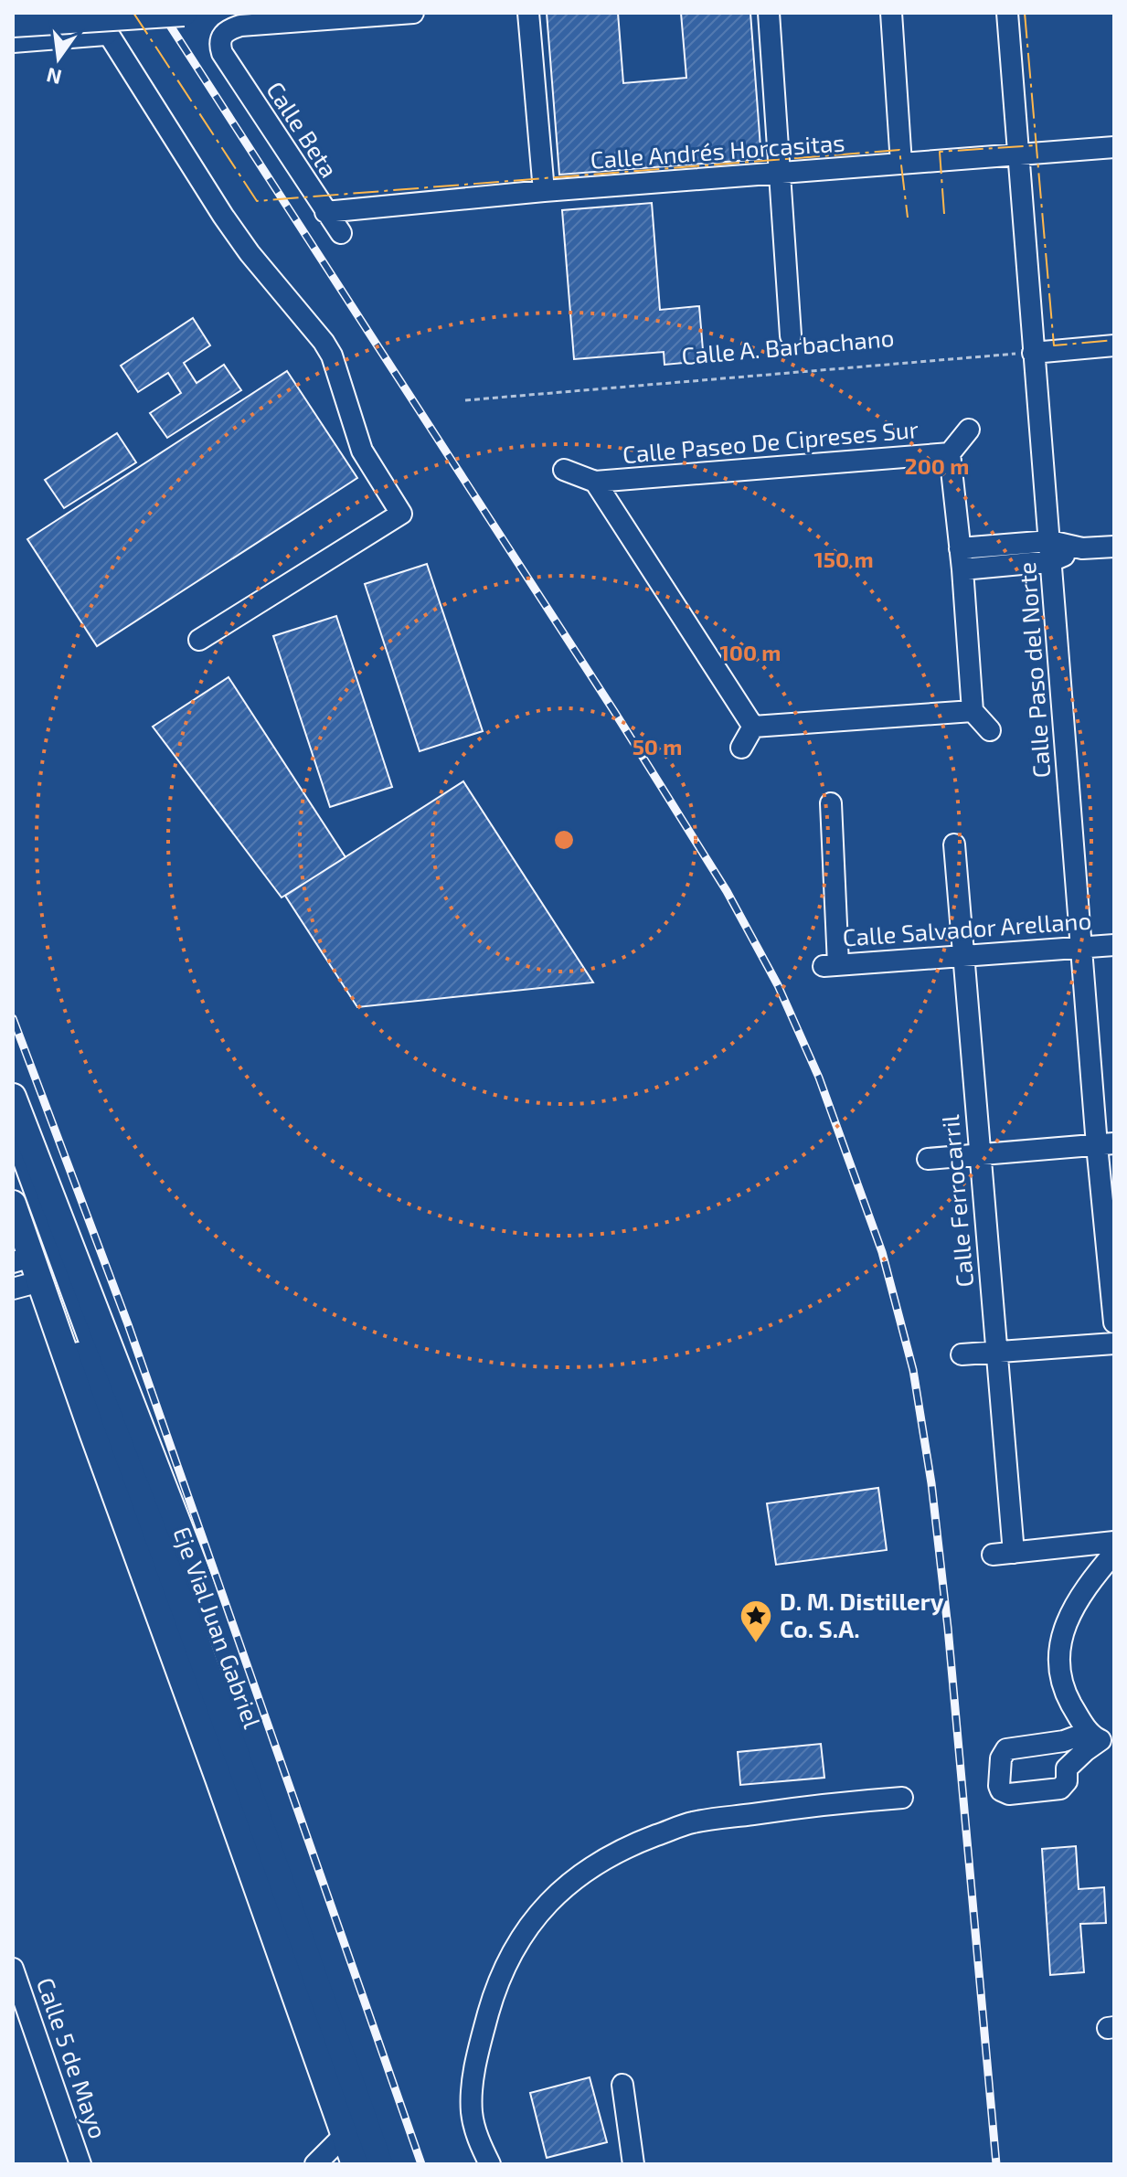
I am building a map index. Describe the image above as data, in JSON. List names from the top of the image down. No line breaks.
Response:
{"streets":{"main road":["Eje Vial Juan Gabriel"],"street":["Calle Beta","Calle Andrés Horcasitas","Calle Paseo De Cipreses Sur","Calle Paso del Norte","Calle Salvador Arellano","Calle Ferrocarril","Calle 5 de Mayo"],"path":["Calle A. Barbachano"]},"crossings":[["Calle Beta","Calle Andrés Horcasitas"],["Calle Andrés Horcasitas","Calle Paso del Norte"],["Calle A. Barbachano","Calle Paso del Norte"],["Calle Paso del Norte","Calle Salvador Arellano"],["Calle Salvador Arellano","Calle Ferrocarril"]],"places":{"place":["D. M. Distillery Co. S.A."]},"north":"bottom","rings":["200 m","150 m","100 m","50 m"]}
